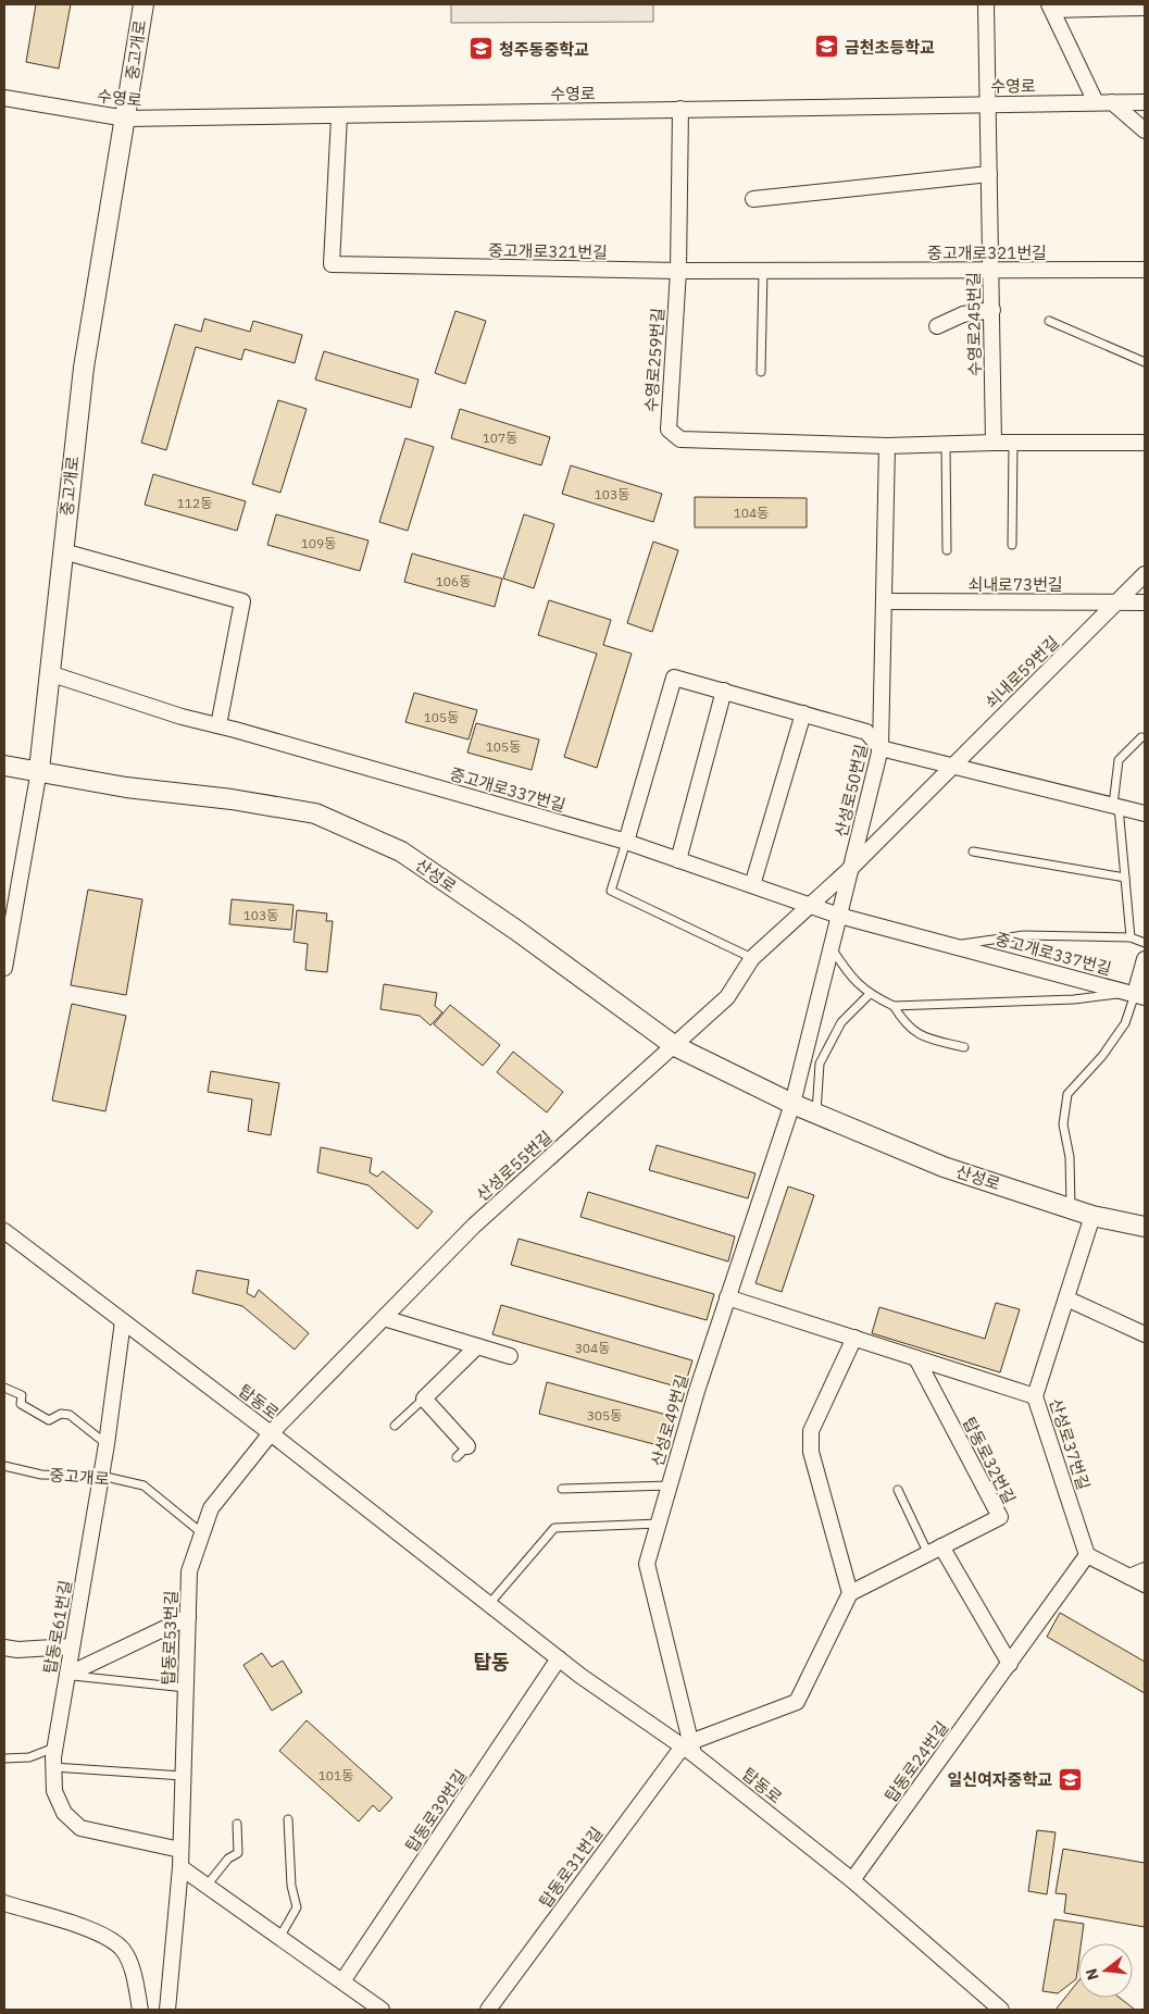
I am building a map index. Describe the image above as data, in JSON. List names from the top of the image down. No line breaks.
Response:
{"streets":{"street":["중고개로","수영로","중고개로321번길","수영로245번길","수영로259번길","쇠내로73번길","쇠내로59번길","중고개로337번길","산성로50번길","산성로","산성로55번길","탑동로","산성로49번길","산성로37번길","탑동로32번길","탑동로61번길","탑동로53번길","탑동로24번길","탑동로39번길","탑동로31번길"]},"crossings":[["중고개로","수영로"],["중고개로","중고개로337번길"],["중고개로","산성로"],["중고개로","탑동로61번길"],["중고개로","탑동로53번길"],["수영로","중고개로321번길"],["수영로","수영로245번길"],["수영로","수영로259번길"],["중고개로321번길","수영로245번길"],["중고개로321번길","수영로259번길"],["수영로245번길","수영로259번길"],["수영로259번길","산성로50번길"],["쇠내로73번길","쇠내로59번길"],["쇠내로73번길","산성로50번길"],["쇠내로59번길","중고개로337번길"],["쇠내로59번길","산성로50번길"],["쇠내로59번길","산성로55번길"],["중고개로337번길","산성로50번길"],["산성로50번길","산성로"],["산성로50번길","산성로49번길"],["산성로","산성로55번길"],["산성로","산성로49번길"],["산성로","산성로37번길"],["산성로55번길","탑동로"],["산성로55번길","탑동로53번길"],["탑동로","산성로49번길"],["탑동로","탑동로61번길"],["탑동로","탑동로53번길"],["탑동로","탑동로24번길"],["탑동로","탑동로39번길"],["탑동로","탑동로31번길"],["산성로49번길","탑동로31번길"],["산성로37번길","탑동로24번길"],["탑동로61번길","탑동로53번길"]],"districts":["탑동"],"places":{"school or university":["금천초등학교","청주동중학교","일신여자중학교"]},"house_numbers":["107동","103동","112동","104동","109동","106동","105동","105동","103동","304동","305동","101동"],"north":"left"}
